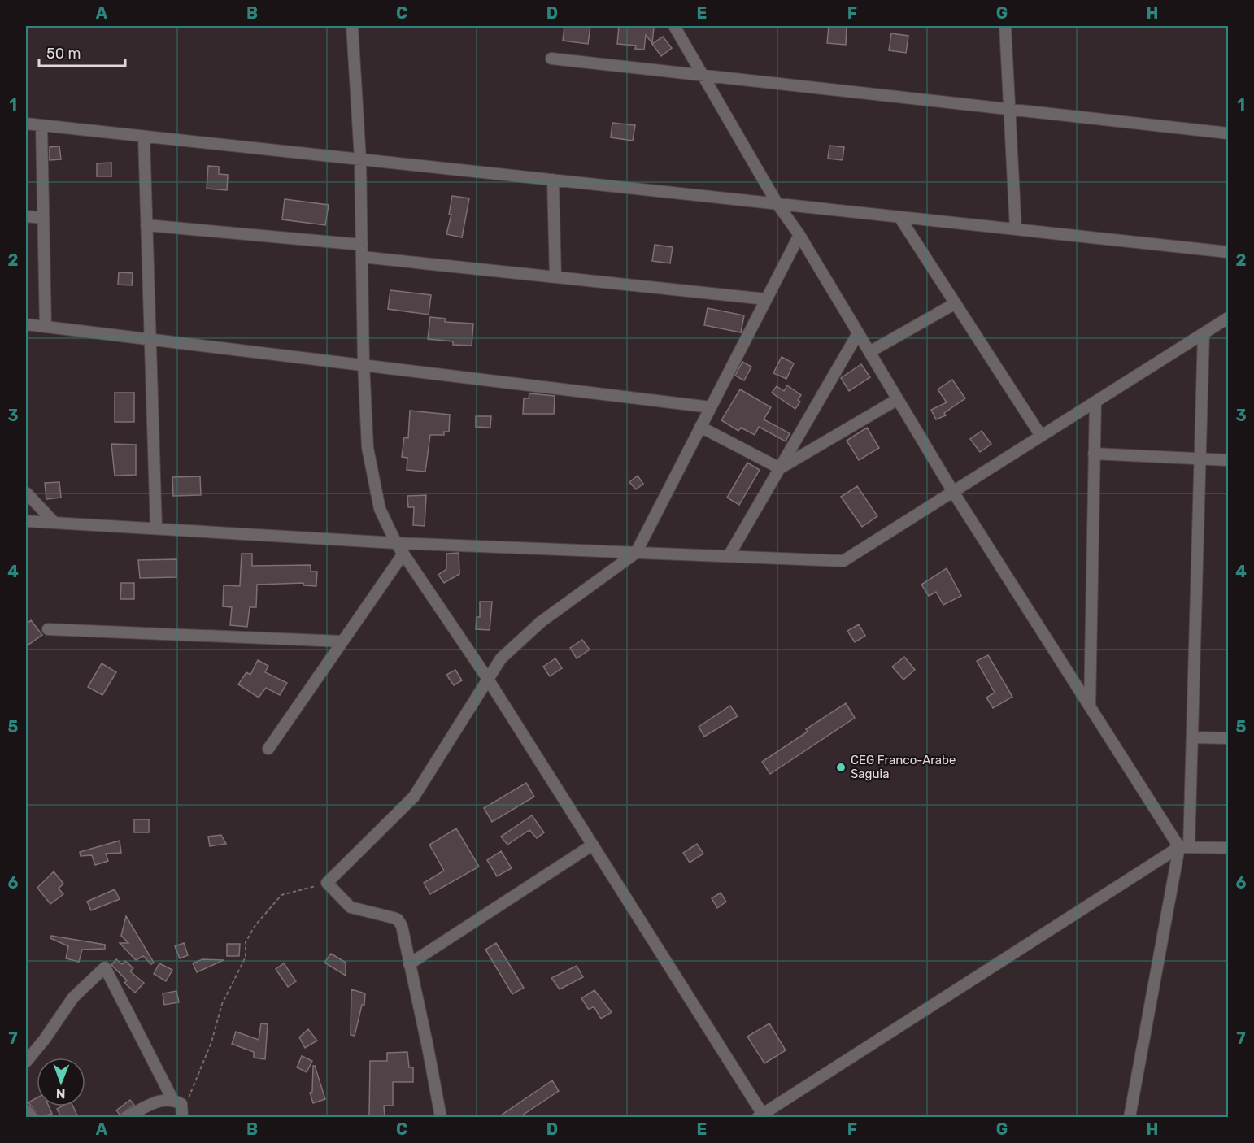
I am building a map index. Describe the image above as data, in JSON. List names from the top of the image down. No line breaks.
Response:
{"places":["CEG Franco-Arabe Saguia"],"scale_bar":"50 m","north":"bottom","grid":{"columns":["A","B","C","D","E","F","G","H"],"rows":["1","2","3","4","5","6","7"]}}
